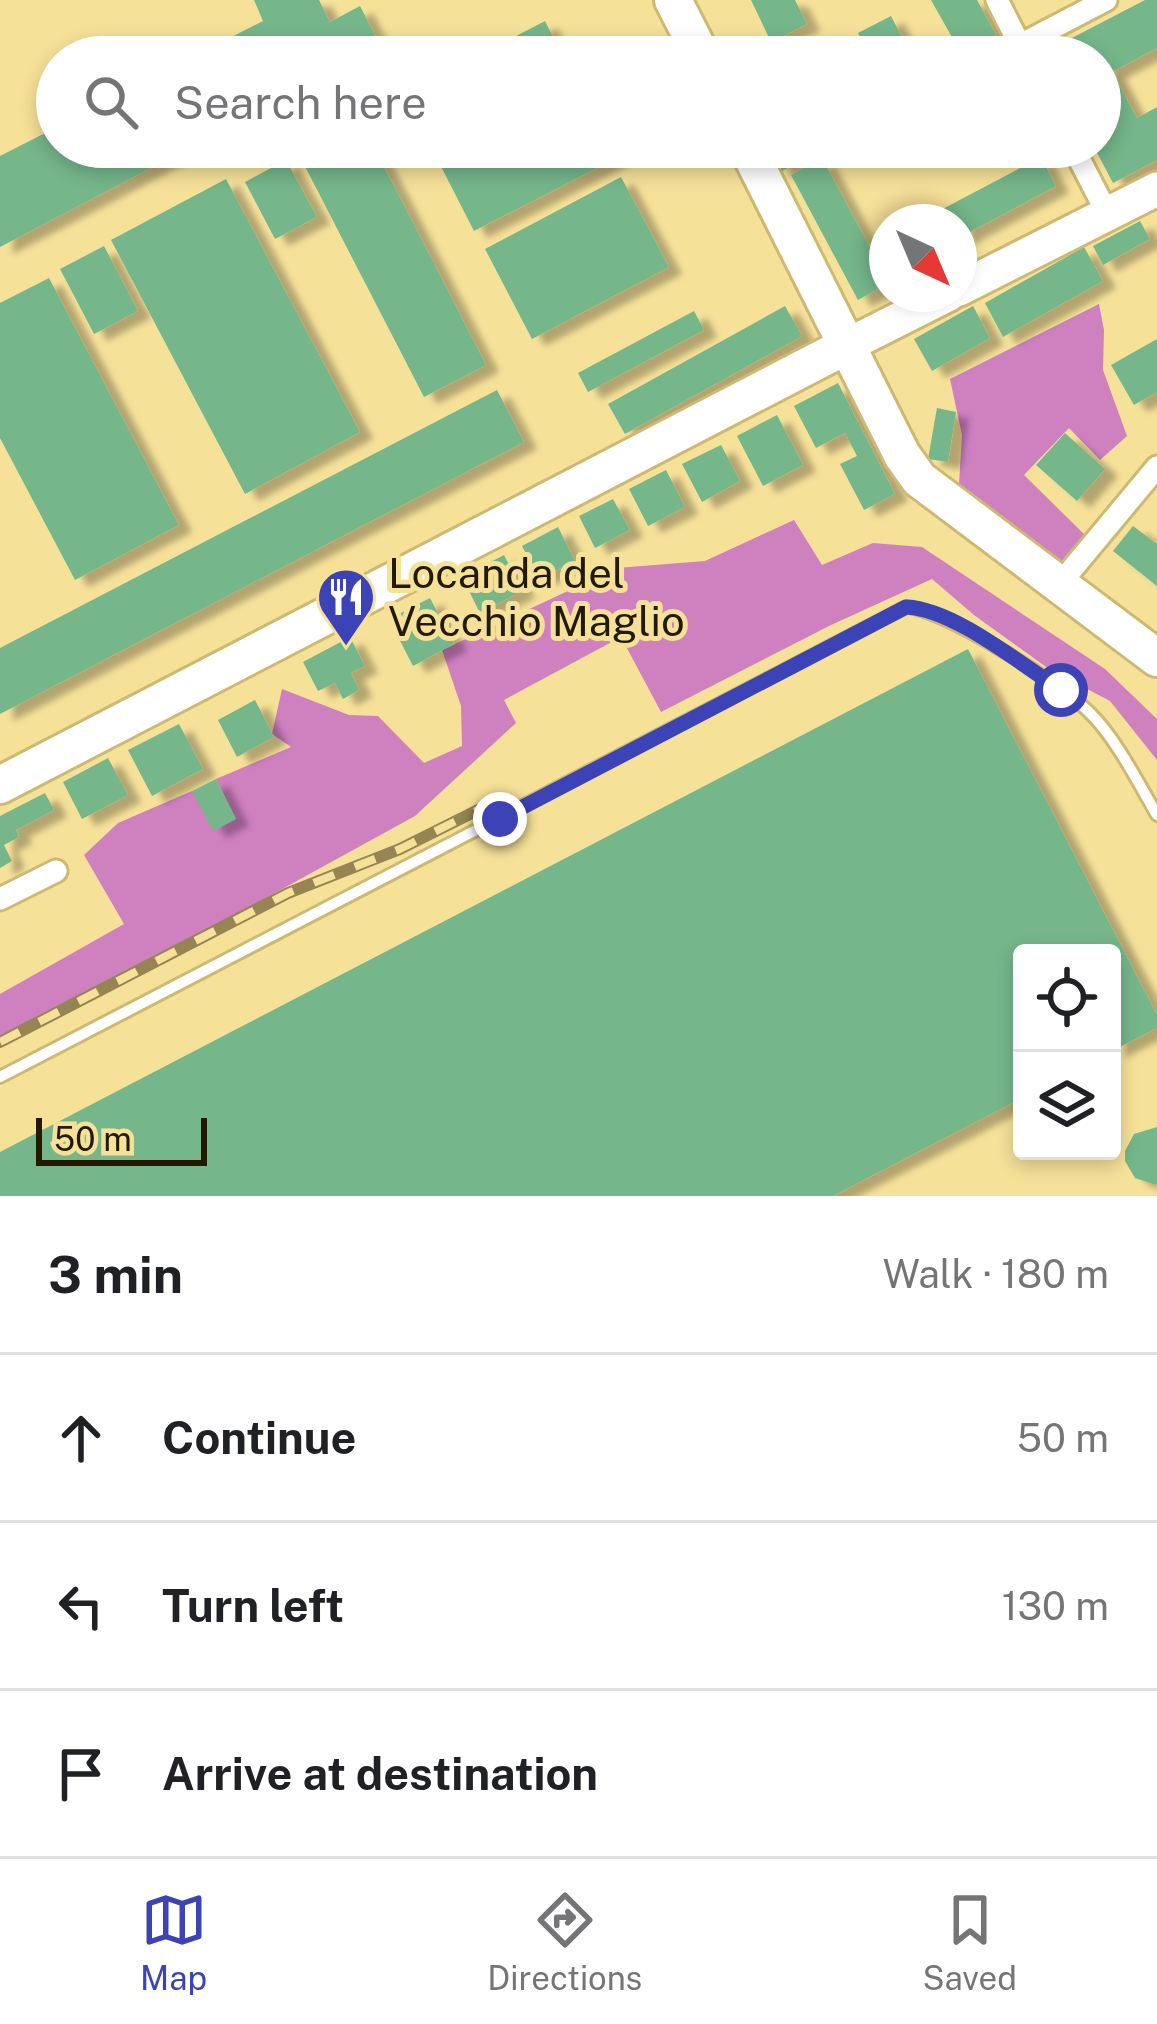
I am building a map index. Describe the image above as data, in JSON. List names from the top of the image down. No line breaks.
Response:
{"places":{"restaurant":["Locanda del Vecchio Maglio"]},"scale_bar":"50 m","north":"bottom right","page":{"search":"Search here","scale":"50 m","heading":["3 min","Walk · 180 m"],"list":[["Continue","50 m"],["Turn left","130 m"],"Arrive at destination"],"nav":["Map","Directions","Saved"]}}
